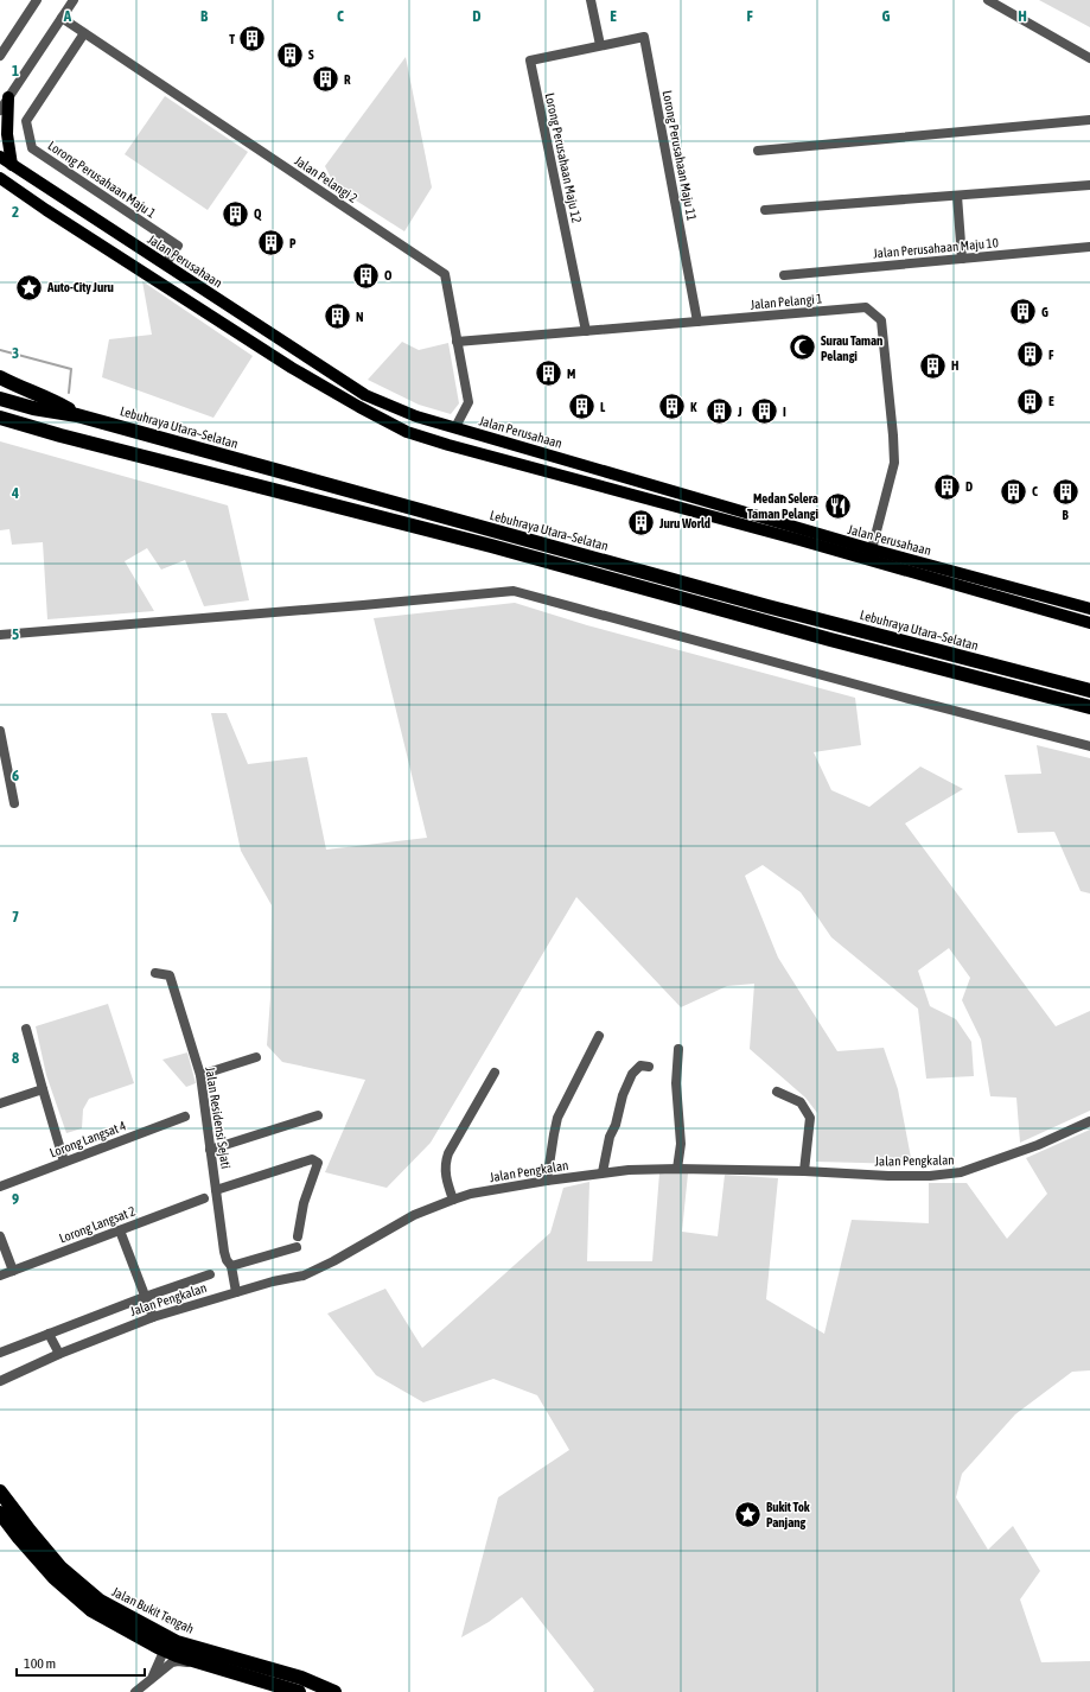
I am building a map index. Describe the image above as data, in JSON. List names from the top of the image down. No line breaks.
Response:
{"streets":{"highway":["Lebuhraya Utara–Selatan","Jalan Bukit Tengah"],"main road":["Jalan Perusahaan"],"street":["Lorong Perusahaan Maju 11","Lorong Perusahaan Maju 12","Lorong Perusahaan Maju 1","Jalan Pelangi 2","Jalan Perusahaan Maju 10","Jalan Pelangi 1","Jalan Residensi Sejati","Lorong Langsat 4","Jalan Pengkalan","Lorong Langsat 2"]},"crossings":[["Lorong Perusahaan Maju 11","Lorong Perusahaan Maju 12"],["Lorong Perusahaan Maju 11","Jalan Pelangi 1"],["Lorong Perusahaan Maju 12","Jalan Pelangi 1"],["Lorong Perusahaan Maju 1","Jalan Pelangi 2"],["Lorong Perusahaan Maju 1","Jalan Perusahaan"],["Jalan Pelangi 2","Jalan Perusahaan"],["Jalan Pelangi 2","Jalan Pelangi 1"],["Jalan Perusahaan","Jalan Pelangi 1"]],"places":{"building":["T","S","R","Q","P","O","G","N","F","H","M","E","L","K","J","I","D","C","B","Juru World"],"place":["Auto-City Juru","Bukit Tok Panjang"],"mosque":["Surau Taman Pelangi"],"restaurant":["Medan Selera Taman Pelangi"]},"scale_bar":"100 m","grid":{"columns":["A","B","C","D","E","F","G","H"],"rows":["1","2","3","4","5","6","7","8","9"]}}
